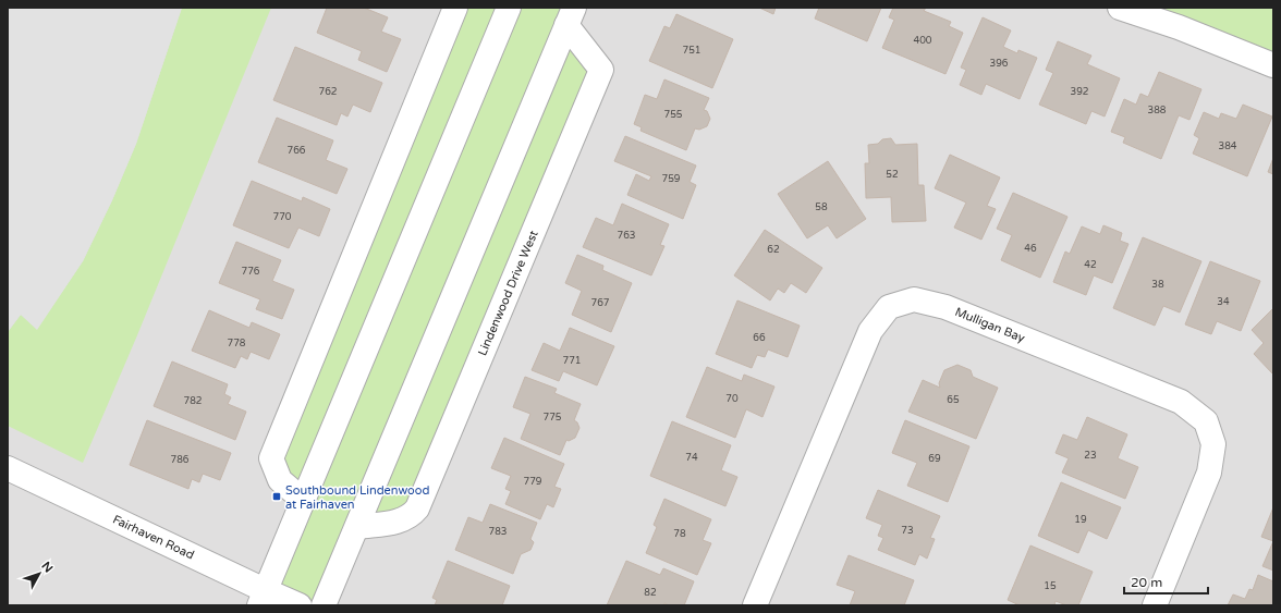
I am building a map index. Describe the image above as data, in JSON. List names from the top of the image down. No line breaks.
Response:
{"streets":{"street":["Lindenwood Drive West","Mulligan Bay","Fairhaven Road"]},"places":{"transit":["Southbound Lindenwood at Fairhaven"]},"house_numbers":["400","751","396","762","392","388","755","384","766","52","759","58","770","763","46","62","42","776","38","34","767","66","778","771","70","65","782","775","23","74","69","786","779","19","73","783","78","15","82"],"scale_bar":"20 m","north":"top right"}
